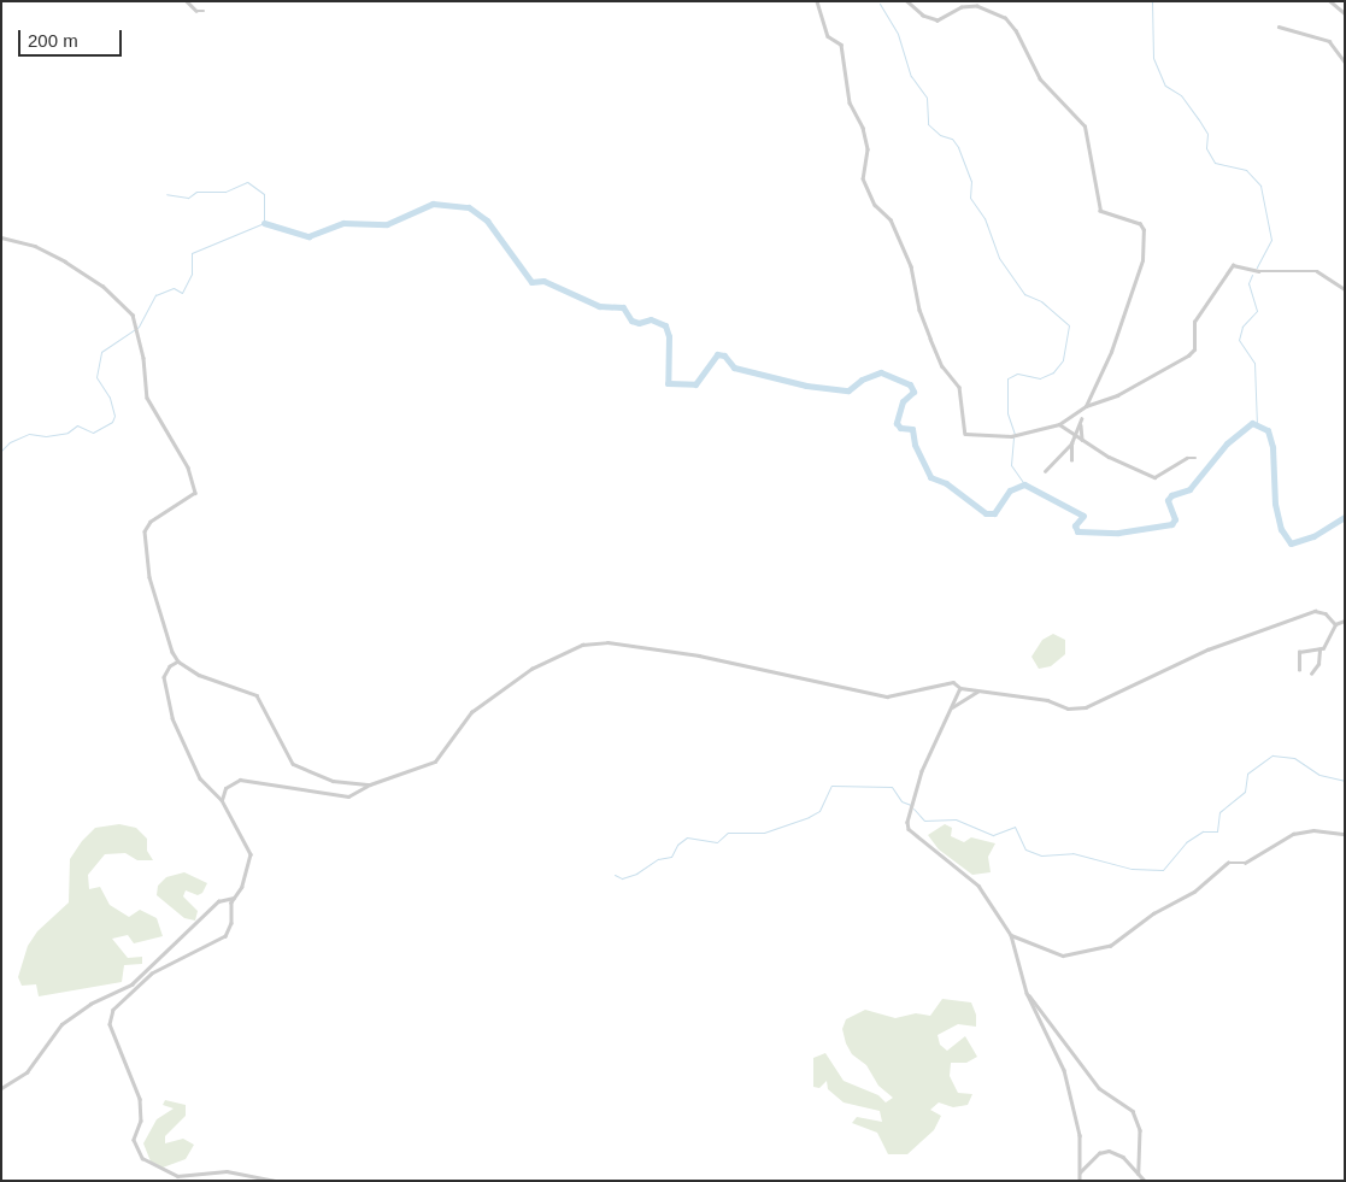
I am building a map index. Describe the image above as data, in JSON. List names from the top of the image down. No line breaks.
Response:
{"scale_bar":"200 m"}
